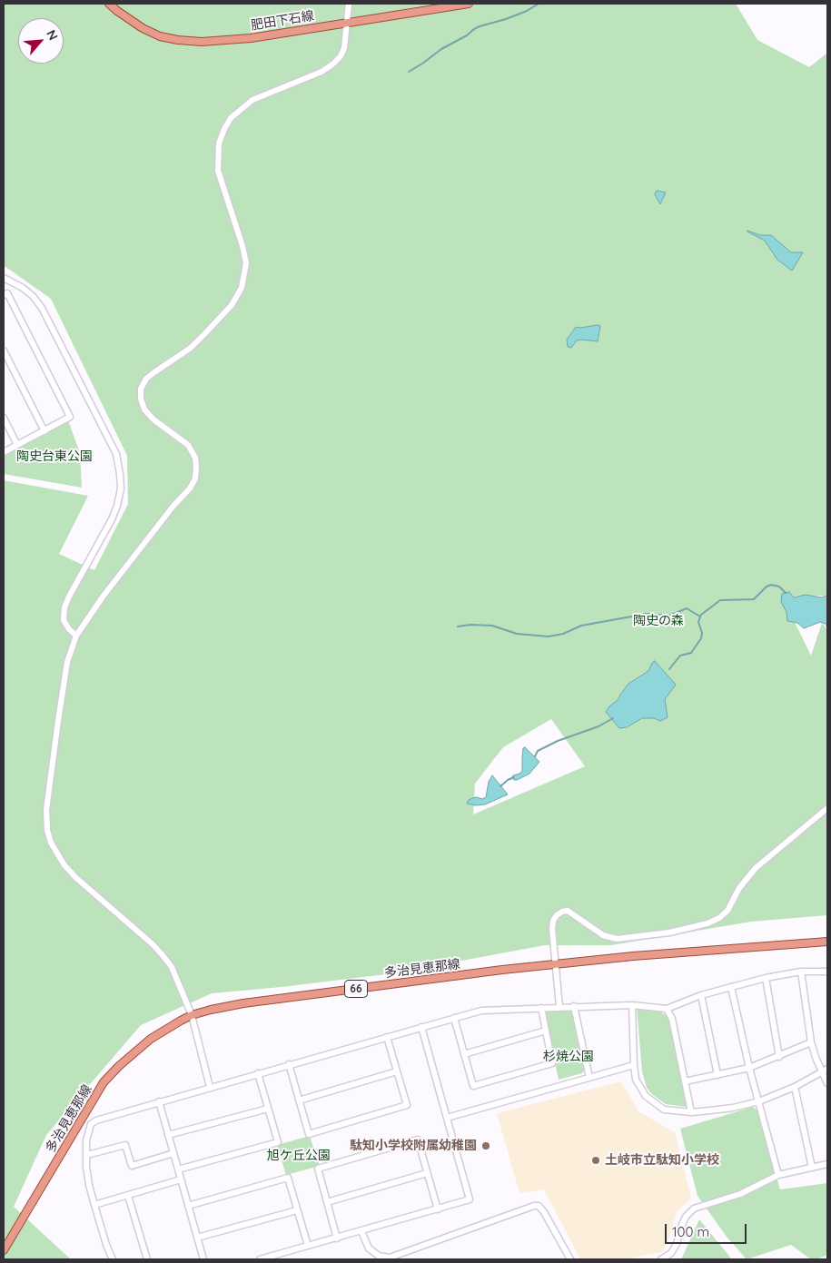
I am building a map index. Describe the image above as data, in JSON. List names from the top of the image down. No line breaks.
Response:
{"streets":{"main road":["肥田下石線","多治見恵那線","66"]},"parks":["陶史台東公園","陶史の森","杉焼公園","旭ケ丘公園"],"places":["駄知小学校附属幼稚園","土岐市立駄知小学校"],"scale_bar":"100 m","north":"top right"}
